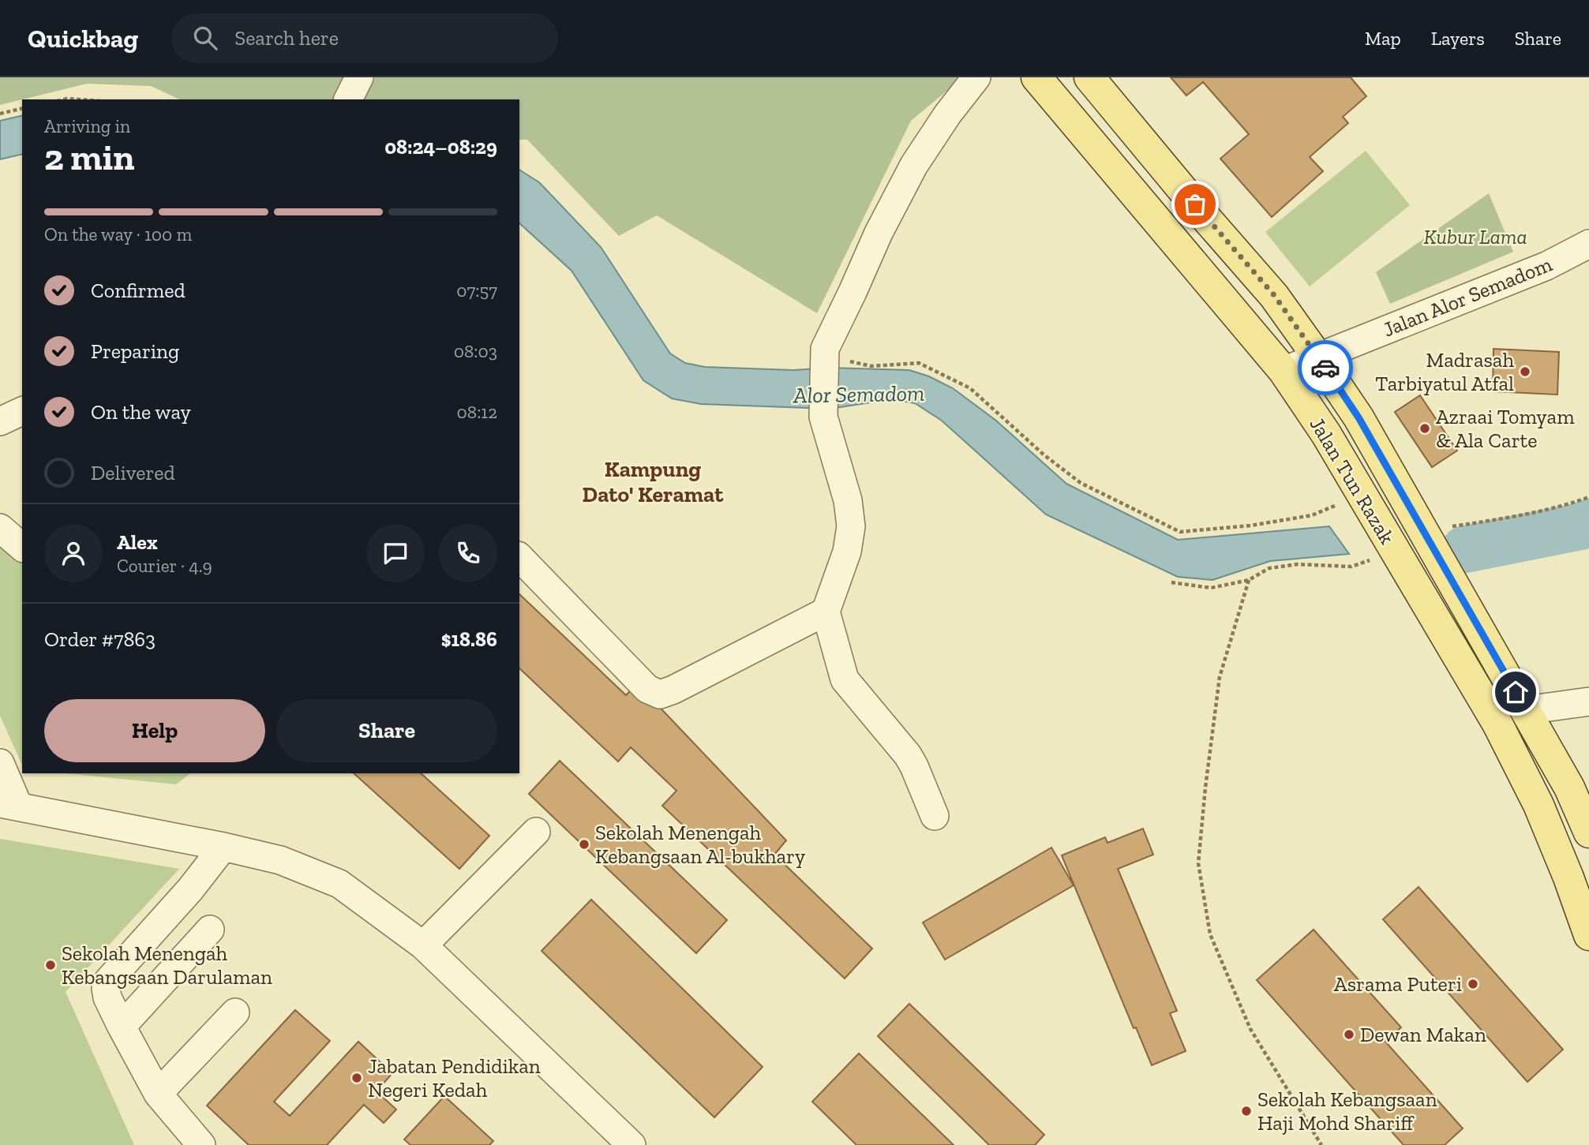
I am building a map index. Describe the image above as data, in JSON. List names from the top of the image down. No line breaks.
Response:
{"streets":{"main road":["Jalan Tun Razak"],"street":["Jalan Alor Semadom"]},"crossings":[["Jalan Alor Semadom","Jalan Tun Razak"]],"districts":["Kampung Dato' Keramat"],"water":["Alor Semadom"],"parks":["Kubur Lama"],"places":["Madrasah Tarbiyatul Atfal","Azraai Tomyam & Ala Carte","Sekolah Menengah Kebangsaan Al-bukhary","Sekolah Menengah Kebangsaan Darulaman","Asrama Puteri","Dewan Makan","Jabatan Pendidikan Negeri Kedah","Sekolah Kebangsaan Haji Mohd Shariff"],"page":{"header":"Quickbag","search":"Search here","nav":["Map","Layers","Share"],"heading":["2 min","Arriving in","08:24–08:29"],"panel":["Alex","Courier · 4.9","Order #7863","$18.86"],"bar":"On the way · 100 m","list":[["Confirmed","07:57"],["Preparing","08:03"],["On the way","08:12"],"Delivered"],"buttons":["Help","Share"]}}
